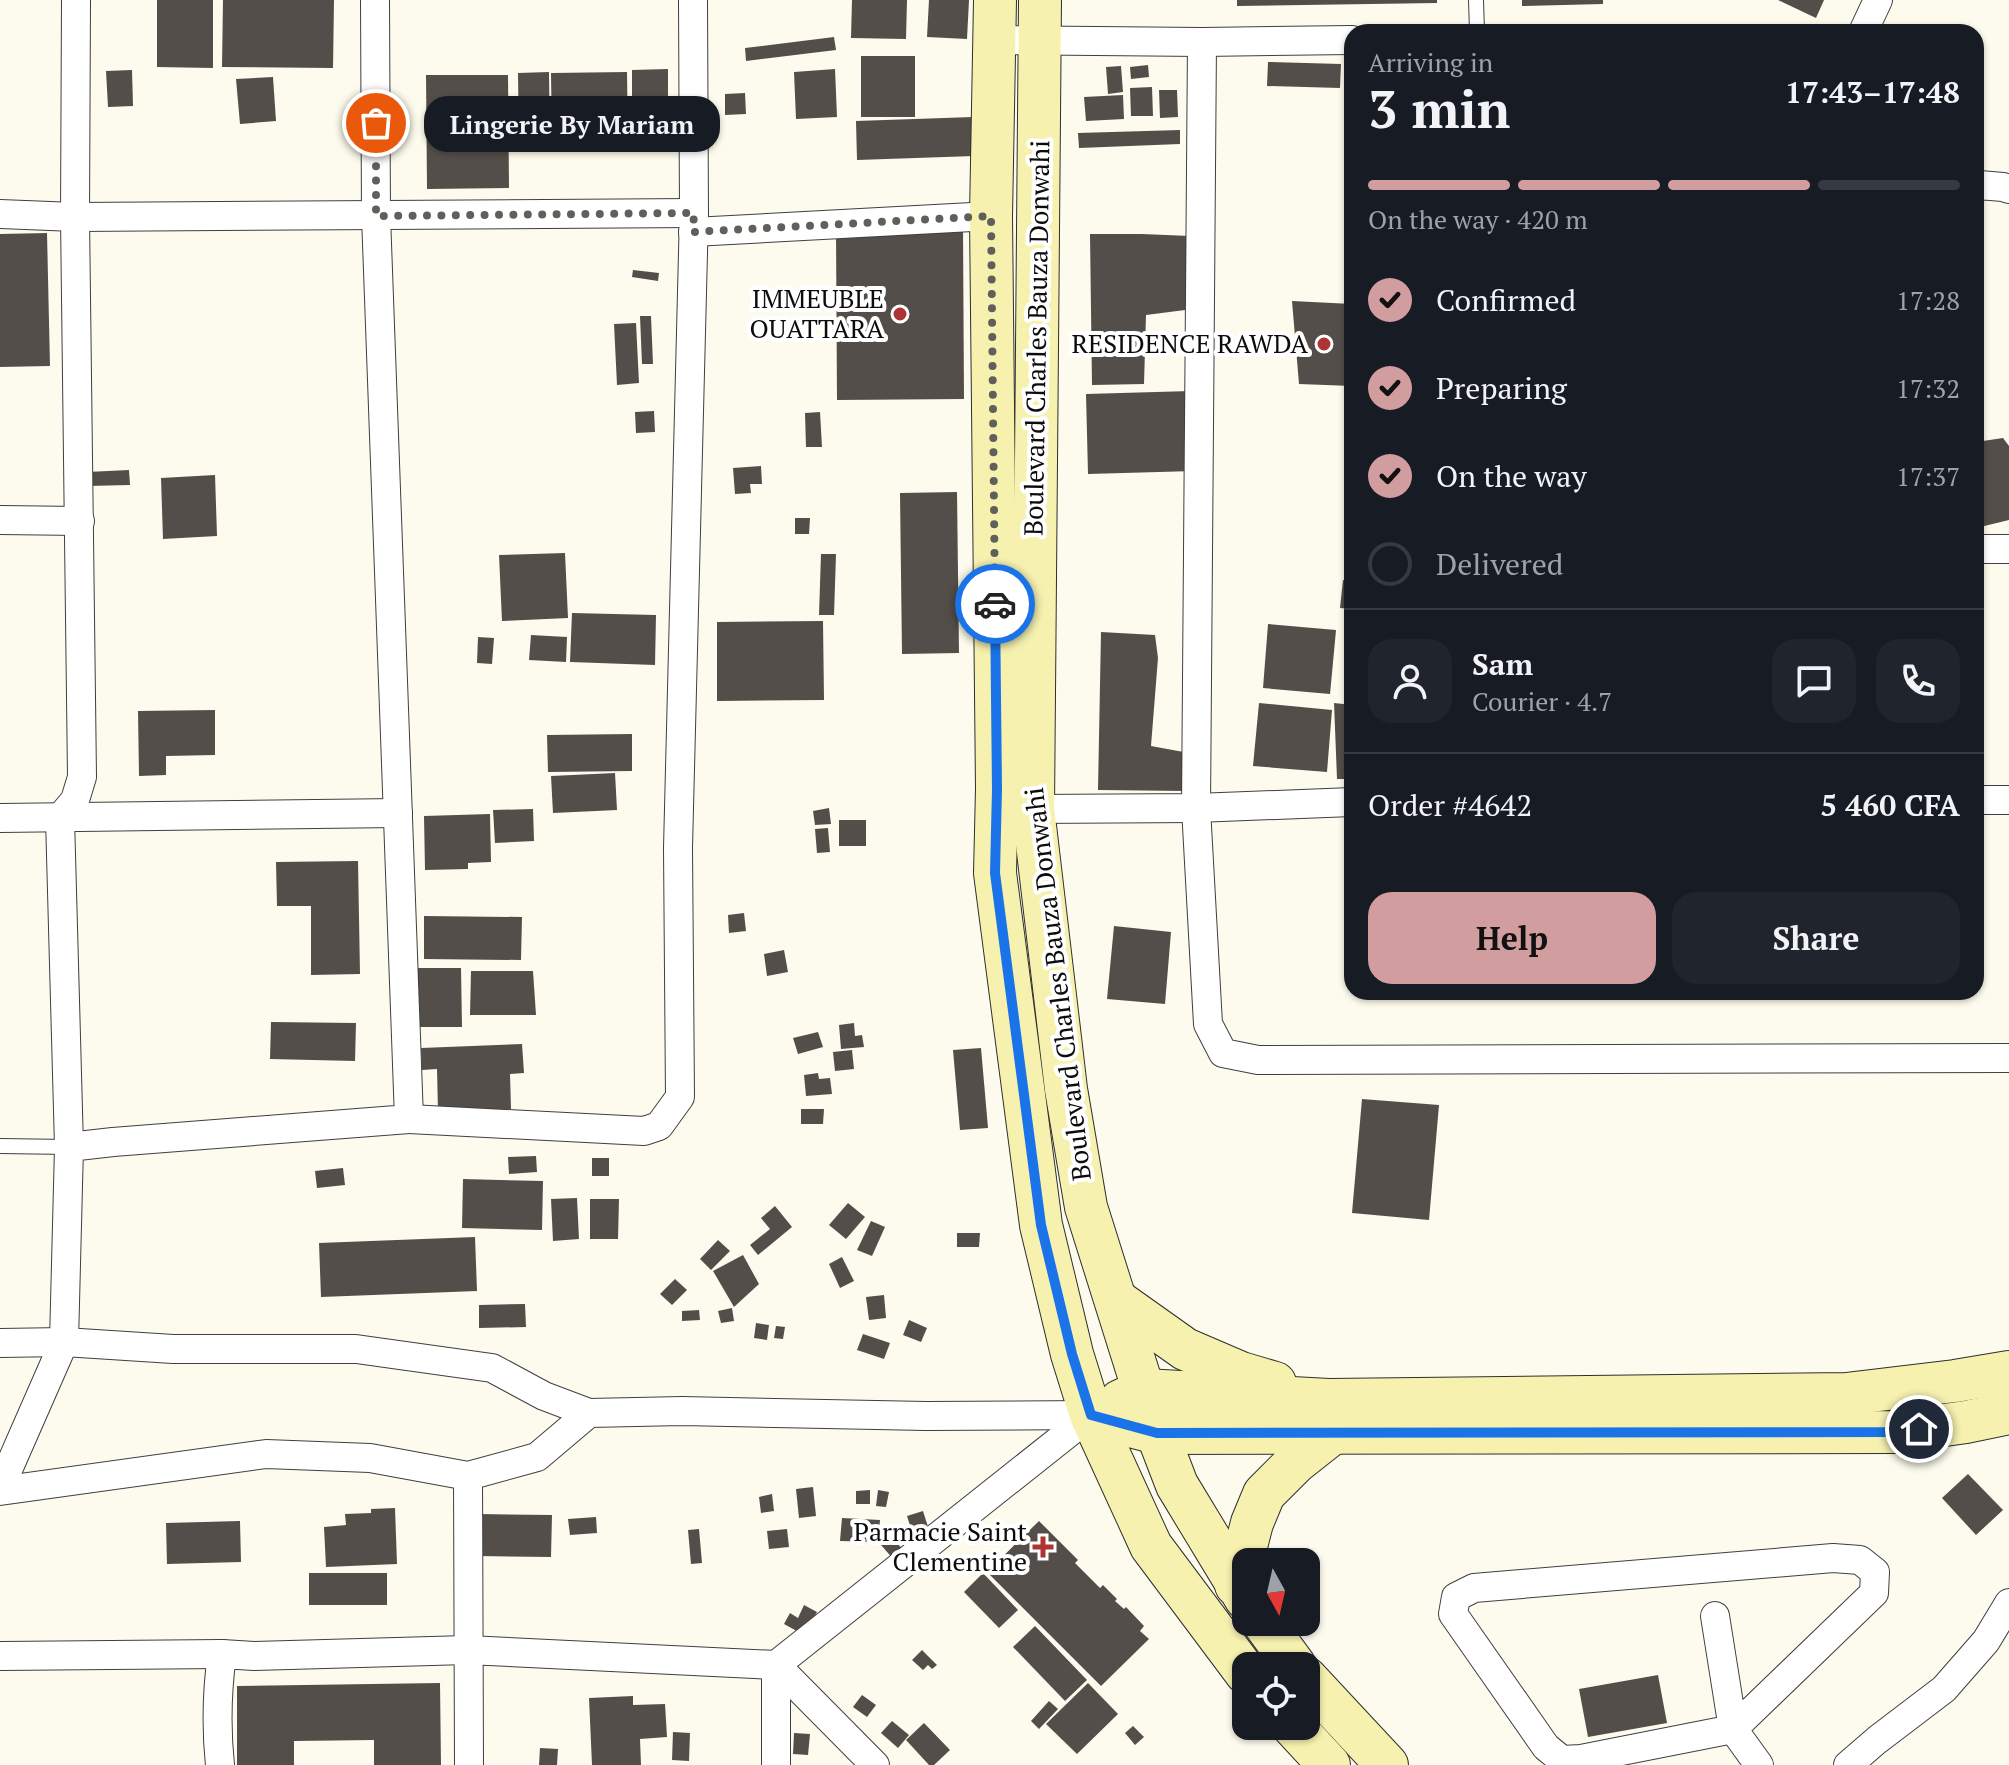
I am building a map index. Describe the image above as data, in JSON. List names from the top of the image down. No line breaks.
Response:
{"streets":{"main road":["Boulevard Charles Bauza Donwahi"]},"places":{"other":["Lingerie By Mariam","IMMEUBLE OUATTARA","RESIDENCE RAWDA"],"health":["Parmacie Saint Clementine"]},"north":"bottom","page":{"heading":["3 min","Arriving in","17:43–17:48"],"panel":["Sam","Courier · 4.7","Order #4642","5 460 CFA"],"bubble":"Lingerie By Mariam","bar":"On the way · 420 m","list":[["Confirmed","17:28"],["Preparing","17:32"],["On the way","17:37"],"Delivered"],"buttons":["Help","Share"]}}
